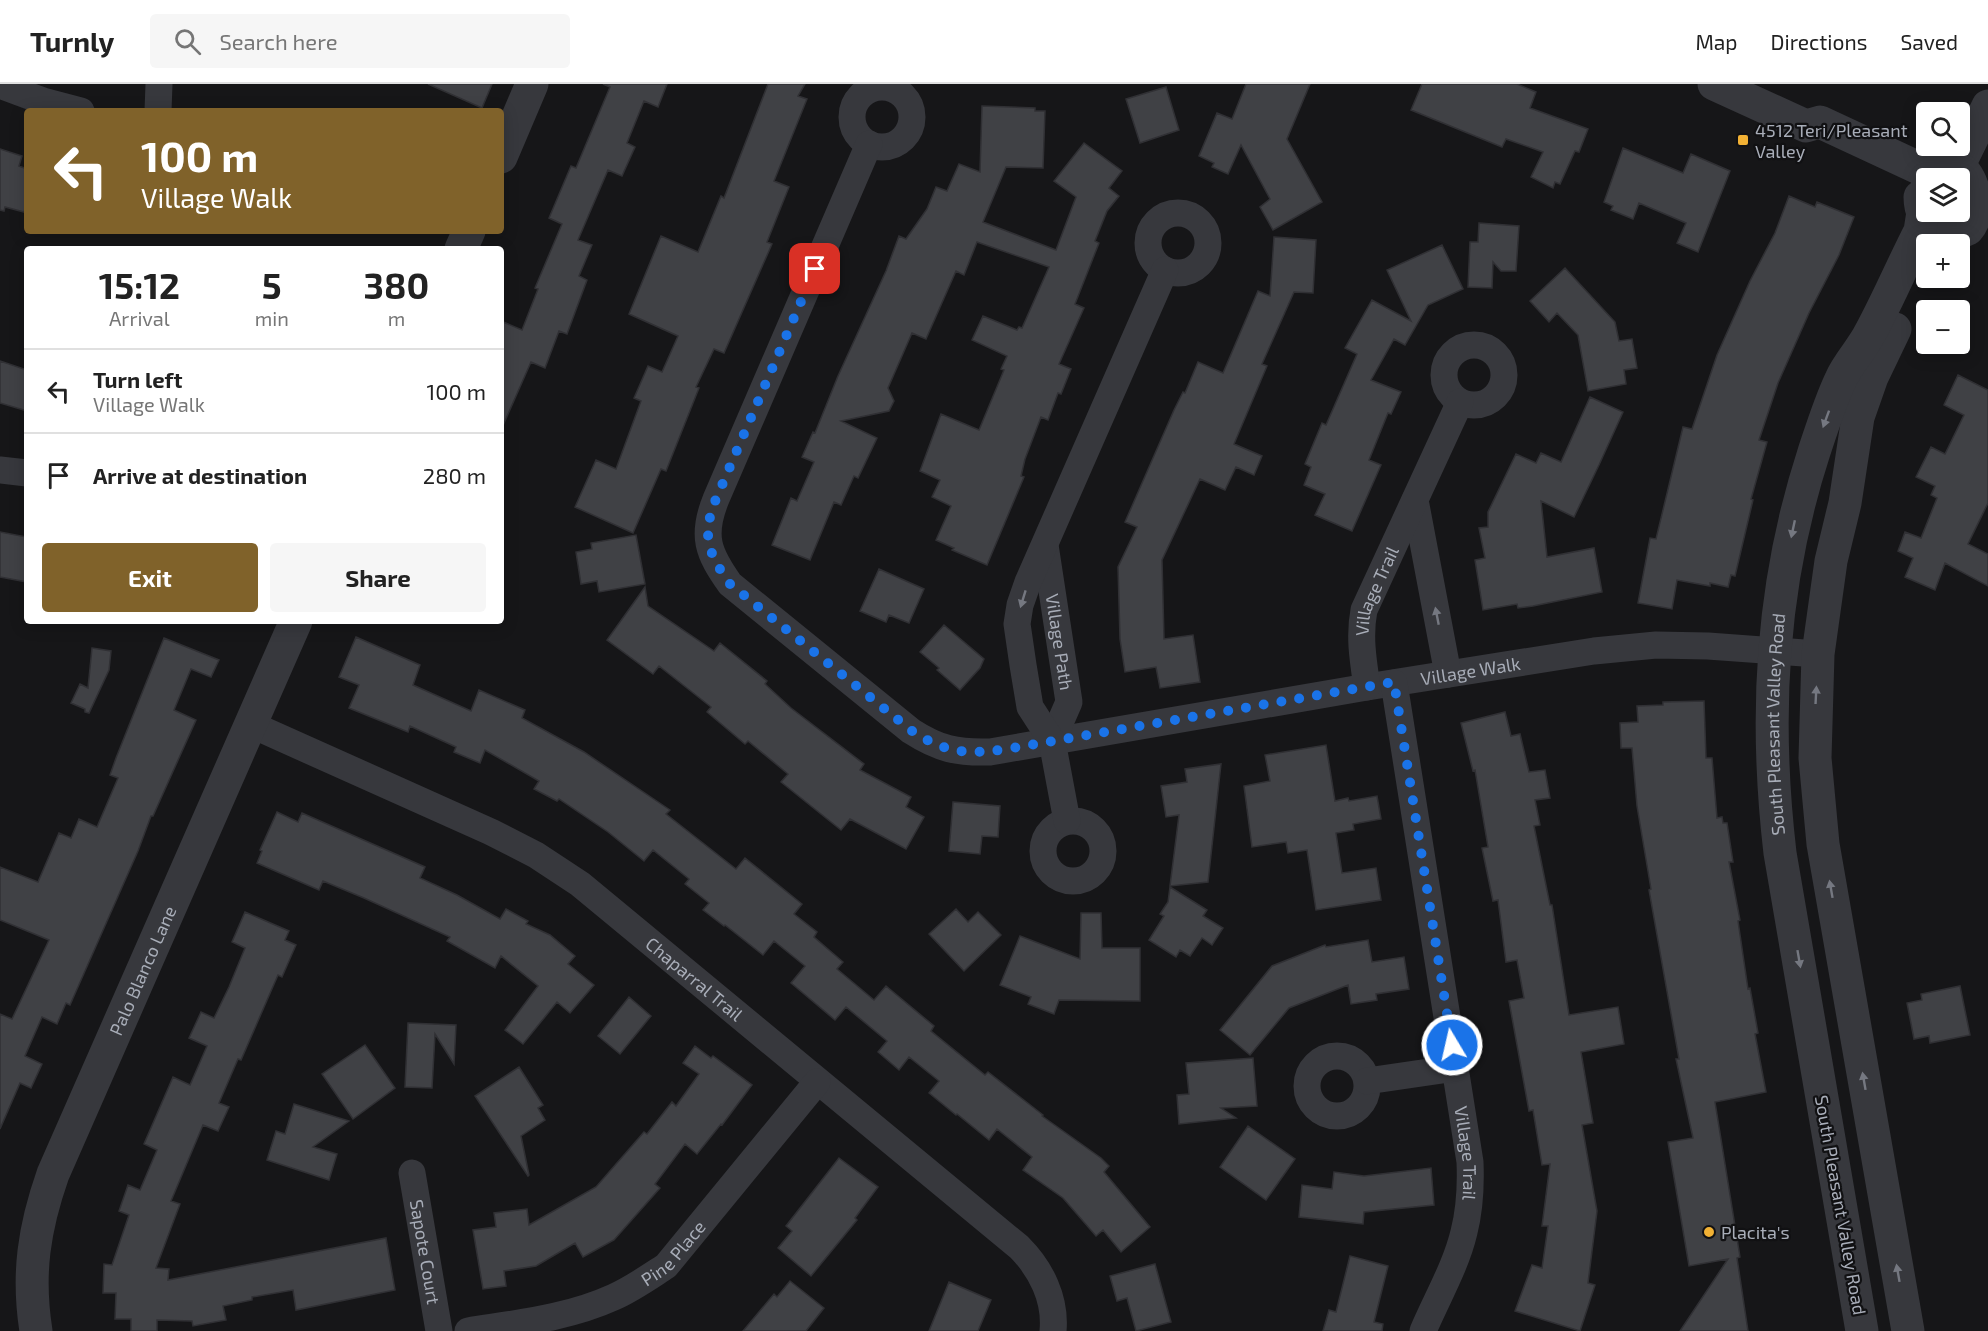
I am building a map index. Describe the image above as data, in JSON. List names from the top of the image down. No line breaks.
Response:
{"streets":{"street":["Village Trail","Village Path","Village Walk","South Pleasant Valley Road","Palo Blanco Lane","Chaparral Trail","Pine Place","Sapote Court"]},"crossings":[["Village Trail","Village Walk"],["Village Path","Village Walk"],["Village Walk","South Pleasant Valley Road"],["Palo Blanco Lane","Chaparral Trail"],["Chaparral Trail","Pine Place"]],"places":{"transit":["4512 Teri/Pleasant Valley"],"other":["Placita's"]},"page":{"header":"Turnly","search":"Search here","nav":["Map","Directions","Saved"],"map_buttons":["+","−"],"turn":["100 m","Village Walk"],"eta":["15:12","Arrival","5","min","380","m"],"list":[{"name":"Turn left","note":"Village Walk","value":"100 m"},{"name":"Arrive at destination","value":"280 m"}],"buttons":["Exit","Share"]}}
